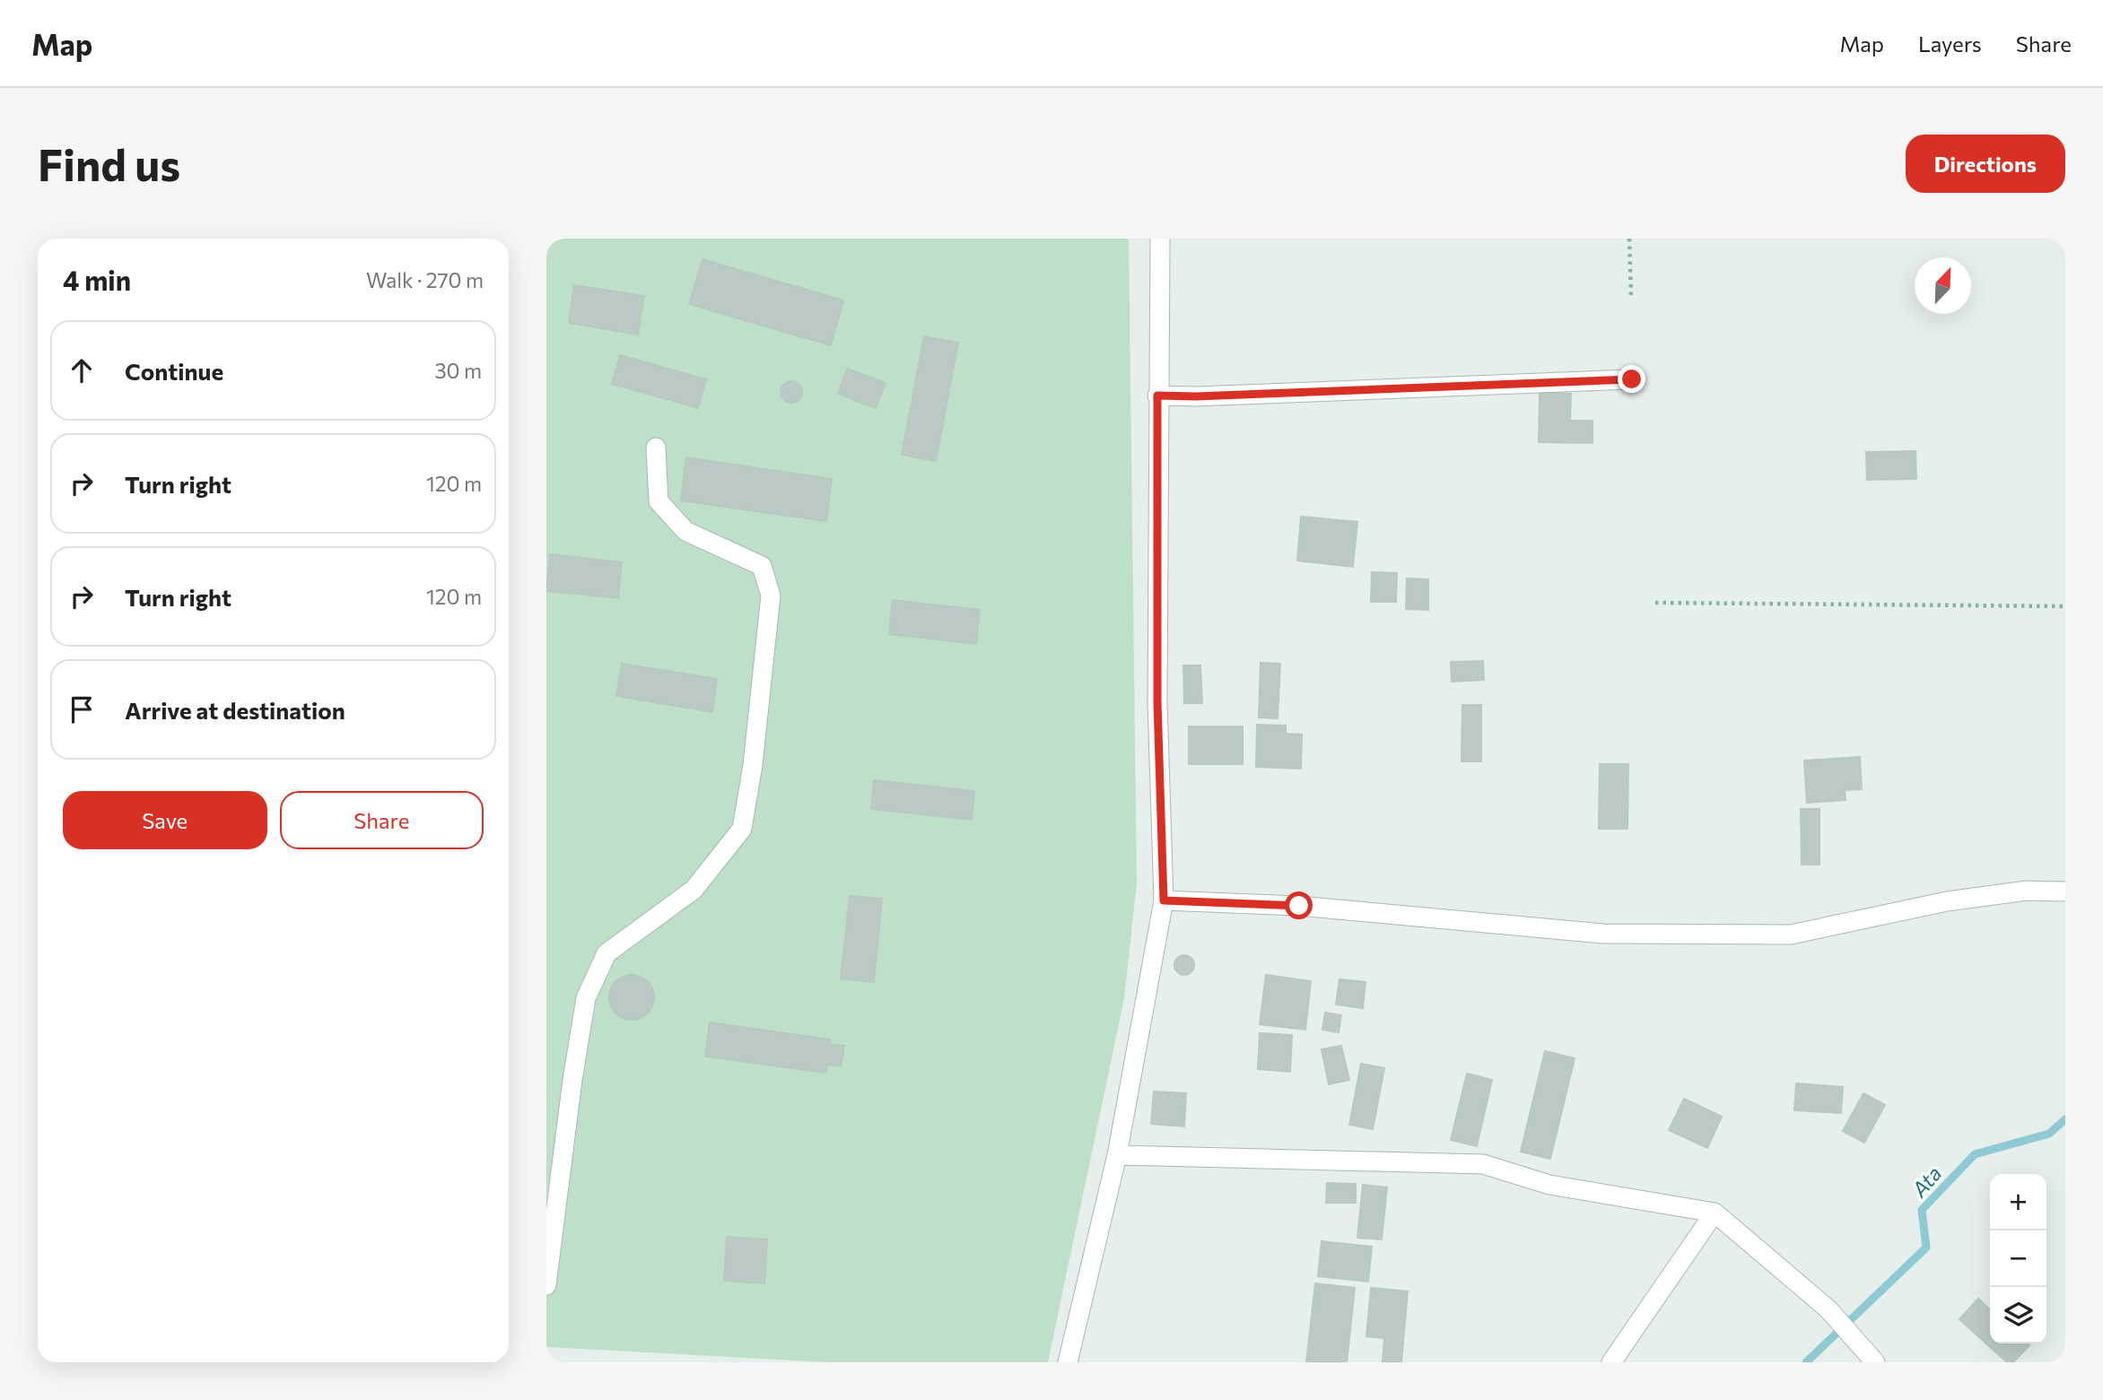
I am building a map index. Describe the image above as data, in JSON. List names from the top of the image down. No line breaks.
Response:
{"water":["Ata"],"north":"top right","page":{"header":"Map","nav":["Map","Layers","Share"],"buttons":["Directions",["Save","Share"]],"title":"Find us","heading":["4 min","Walk · 270 m"],"list":[["Continue","30 m"],["Turn right","120 m"],["Turn right","120 m"],"Arrive at destination"],"map_buttons":["+","−"]}}
